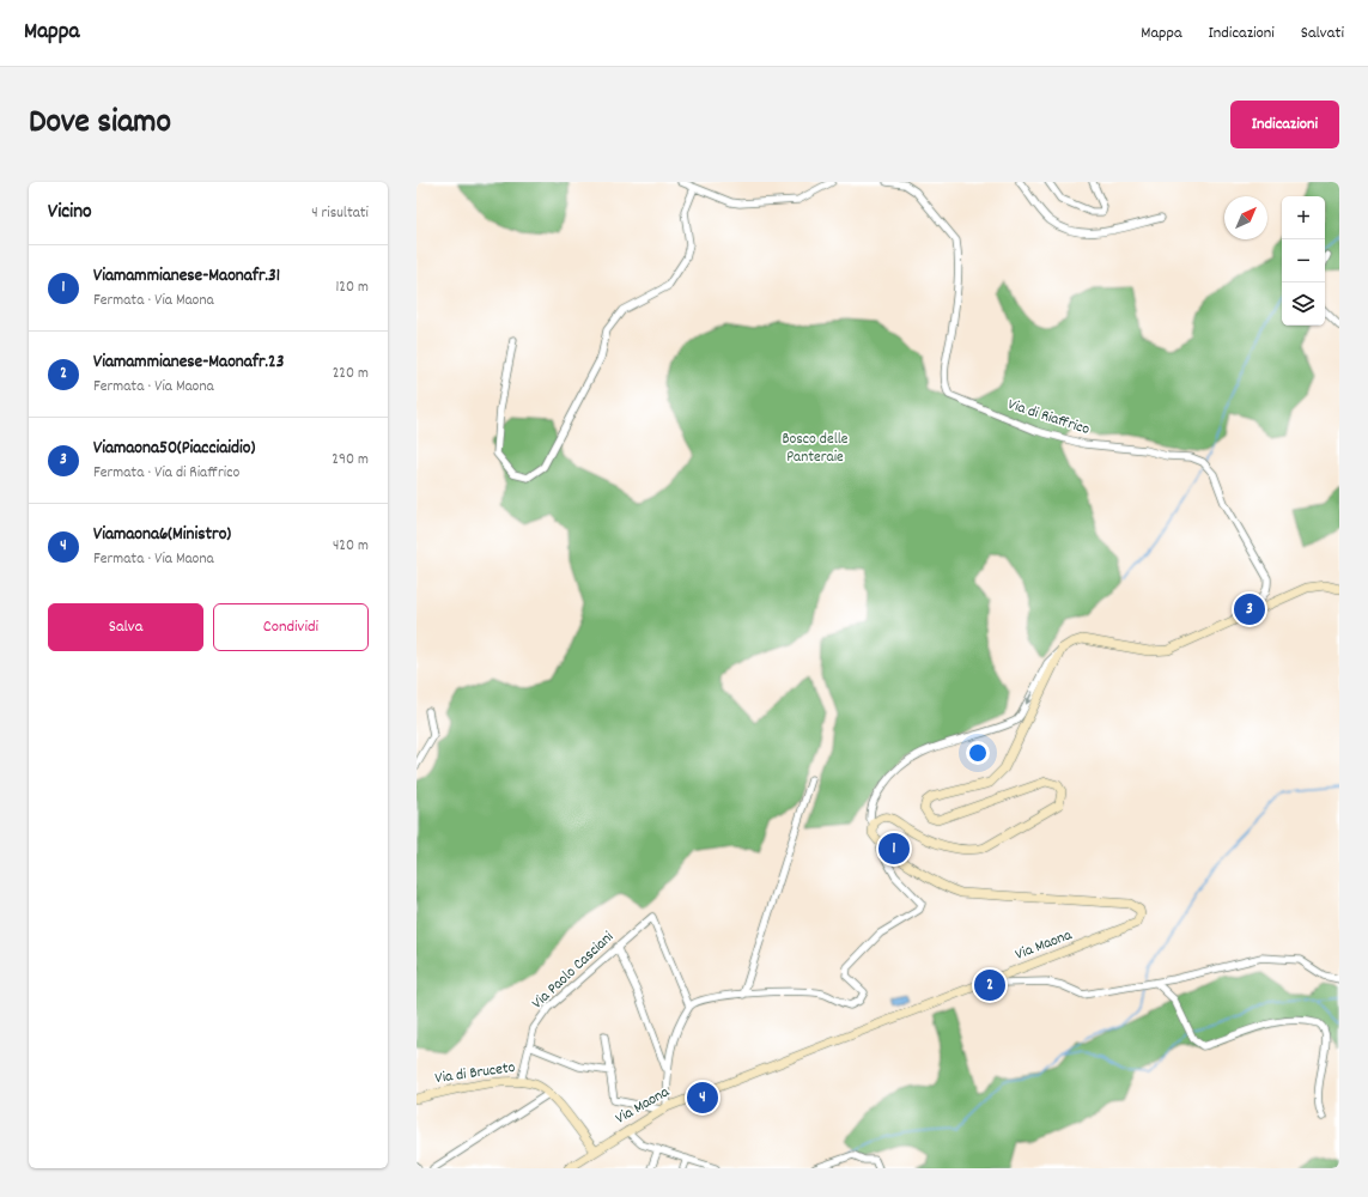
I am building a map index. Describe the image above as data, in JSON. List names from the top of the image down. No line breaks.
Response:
{"streets":{"main road":["Via Maona","Via di Bruceto"],"street":["Via di Riaffrico","Via Paolo Casciani"]},"crossings":[["Via Maona","Via di Bruceto"],["Via Paolo Casciani","Via di Bruceto"]],"parks":["Bosco delle Panteraie"],"north":"top right","page":{"header":"Mappa","nav":["Mappa","Indicazioni","Salvati"],"title":"Dove siamo","buttons":["Indicazioni",["Salva","Condividi"]],"heading":["Vicino","4 risultati"],"map_buttons":["+","−"],"list":[{"mark":"1","name":"Viamammianese-Maonafr.31","note":"Fermata · Via Maona","value":"120 m"},{"mark":"2","name":"Viamammianese-Maonafr.23","note":"Fermata · Via Maona","value":"220 m"},{"mark":"3","name":"Viamaona50(Piacciaidio)","note":"Fermata · Via di Riaffrico","value":"290 m"},{"mark":"4","name":"Viamaona6(Ministro)","note":"Fermata · Via Maona","value":"420 m"}],"pins":["3","1","2","4"]}}
